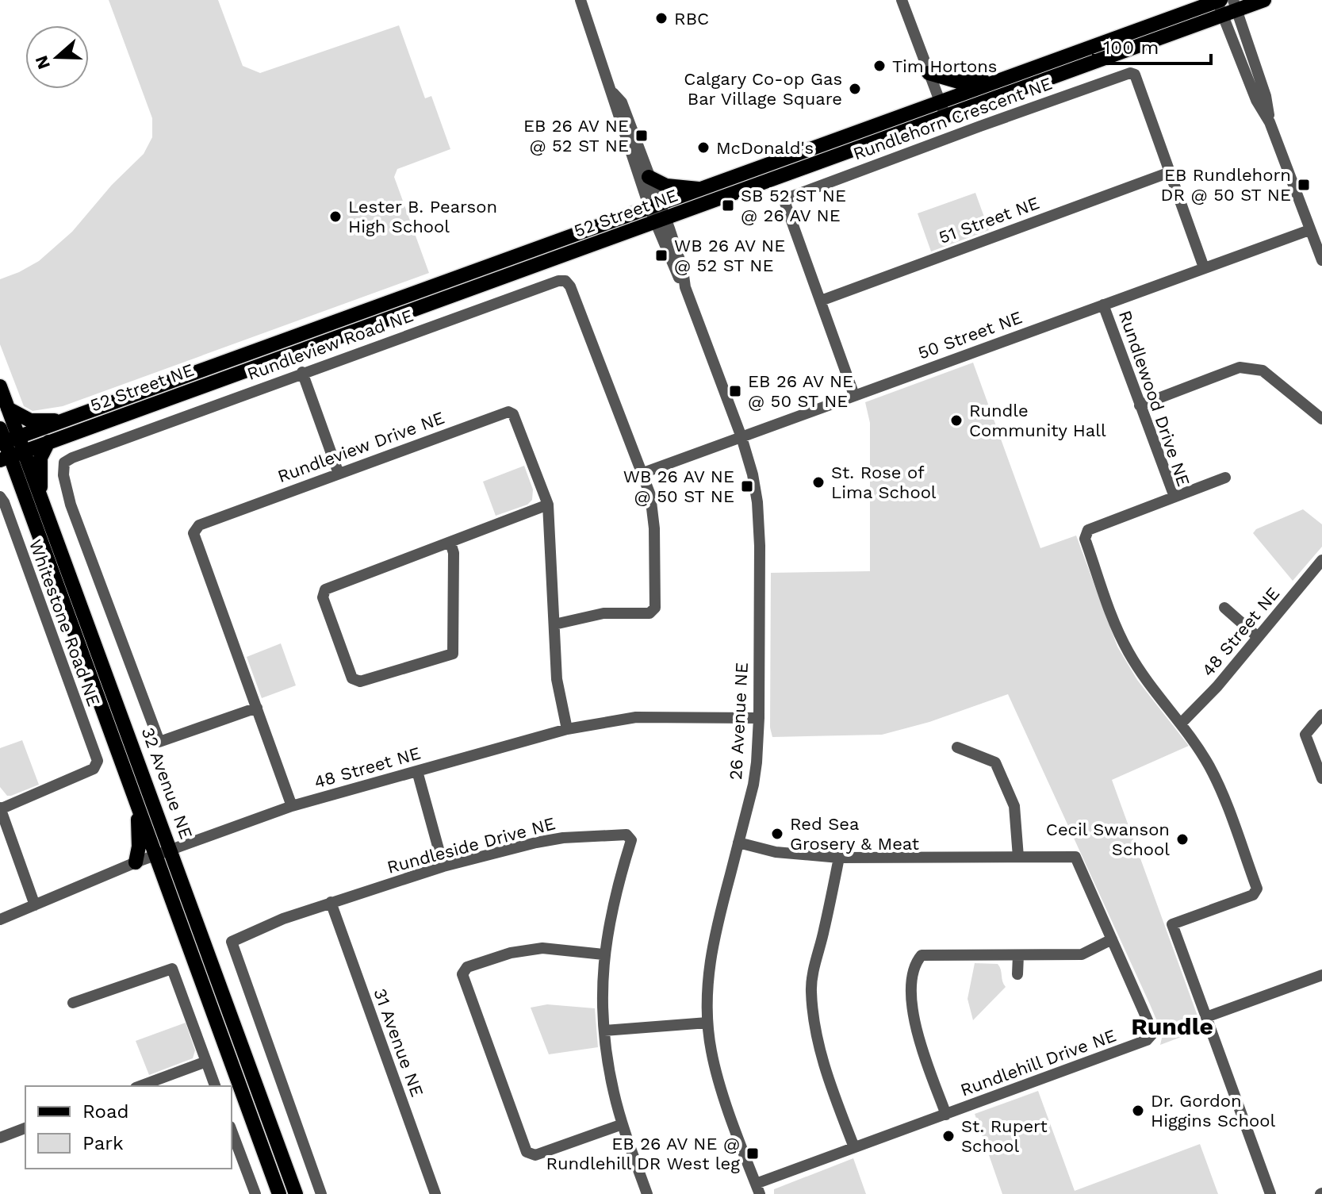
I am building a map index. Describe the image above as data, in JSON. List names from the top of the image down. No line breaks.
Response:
{"streets":{"main road":["52 Street NE","32 Avenue NE"],"street":["Rundlehorn Crescent NE","51 Street NE","50 Street NE","Rundleview Road NE","Rundlewood Drive NE","Rundleview Drive NE","Whitestone Road NE","48 Street NE","26 Avenue NE","Rundleside Drive NE","31 Avenue NE","Rundlehill Drive NE"]},"crossings":[["Rundlehorn Crescent NE","51 Street NE"],["Rundlehorn Crescent NE","50 Street NE"],["52 Street NE","26 Avenue NE"],["52 Street NE","32 Avenue NE"],["50 Street NE","Rundleview Road NE"],["50 Street NE","Rundlewood Drive NE"],["50 Street NE","26 Avenue NE"],["Rundleview Road NE","Rundleview Drive NE"],["Rundlewood Drive NE","48 Street NE"],["Rundleview Drive NE","48 Street NE"],["48 Street NE","26 Avenue NE"],["48 Street NE","32 Avenue NE"],["26 Avenue NE","Rundlehill Drive NE"],["Rundleside Drive NE","31 Avenue NE"]],"districts":["Rundle"],"places":{"other":["RBC","Tim Hortons","Calgary Co-op Gas Bar Village Square","McDonald's","Lester B. Pearson High School","Rundle Community Hall","St. Rose of Lima School","Red Sea Grosery & Meat","Cecil Swanson School","Dr. Gordon Higgins School","St. Rupert School"],"transit":["EB 26 AV NE @ 52 ST NE","EB Rundlehorn DR @ 50 ST NE","SB 52 ST NE @ 26 AV NE","WB 26 AV NE @ 52 ST NE","EB 26 AV NE @ 50 ST NE","WB 26 AV NE @ 50 ST NE","EB 26 AV NE @ Rundlehill DR West leg"]},"legend":["Road","Park"],"scale_bar":"100 m","north":"left"}
